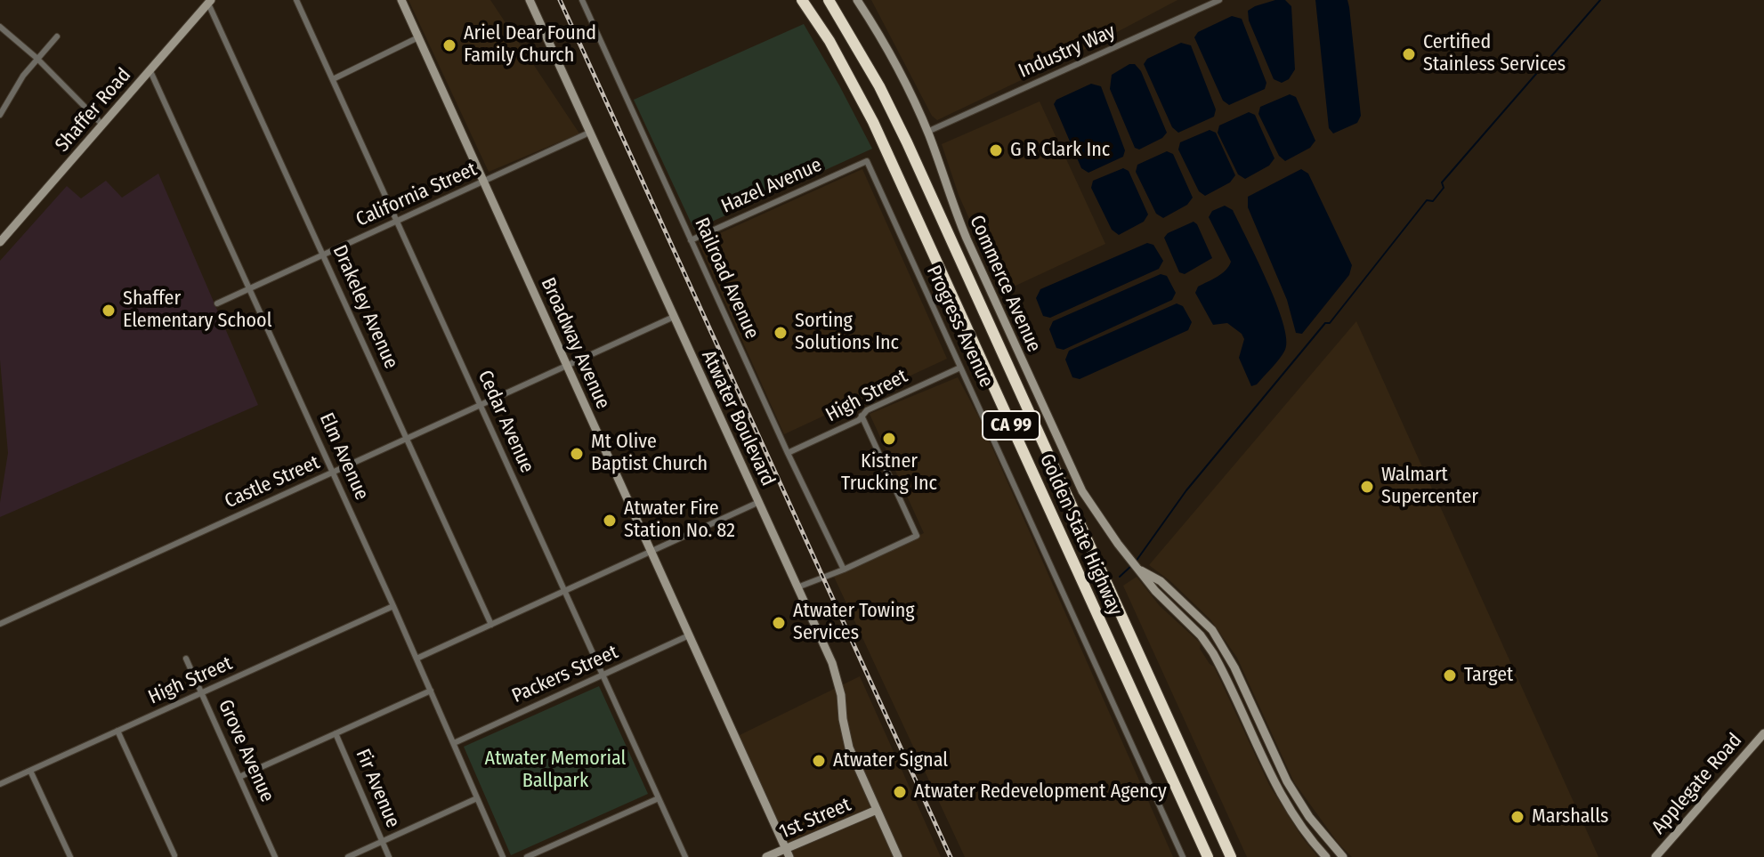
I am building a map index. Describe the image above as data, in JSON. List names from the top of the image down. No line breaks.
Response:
{"streets":{"highway":["CA 99","Golden State Highway"],"street":["Industry Way","Shaffer Road","Hazel Avenue","California Street","Railroad Avenue","Commerce Avenue","Drakeley Avenue","Progress Avenue","Broadway Avenue","High Street","Atwater Boulevard","Cedar Avenue","Elm Avenue","Castle Street","Packers Street","Grove Avenue","Applegate Road","Fir Avenue","1st Street"]},"crossings":[["Industry Way","Commerce Avenue"],["Shaffer Road","Drakeley Avenue"],["Shaffer Road","Elm Avenue"],["Hazel Avenue","Railroad Avenue"],["Hazel Avenue","Progress Avenue"],["California Street","Drakeley Avenue"],["California Street","Broadway Avenue"],["California Street","Atwater Boulevard"],["California Street","Cedar Avenue"],["California Street","Elm Avenue"],["Railroad Avenue","High Street"],["Drakeley Avenue","Castle Street"],["Progress Avenue","High Street"],["Broadway Avenue","Castle Street"],["Broadway Avenue","Packers Street"],["Broadway Avenue","1st Street"],["High Street","Elm Avenue"],["High Street","Grove Avenue"],["Atwater Boulevard","Castle Street"],["Atwater Boulevard","1st Street"],["Cedar Avenue","Castle Street"],["Cedar Avenue","Packers Street"],["Elm Avenue","Castle Street"],["Elm Avenue","Packers Street"]],"parks":["Atwater Memorial Ballpark"],"places":["Ariel Dear Found Family Church","Certified Stainless Services","G R Clark Inc","Shaffer Elementary School","Sorting Solutions Inc","Kistner Trucking Inc","Mt Olive Baptist Church","Walmart Supercenter","Atwater Fire Station No. 82","Atwater Towing Services","Target","Atwater Signal","Atwater Redevelopment Agency","Marshalls"]}
